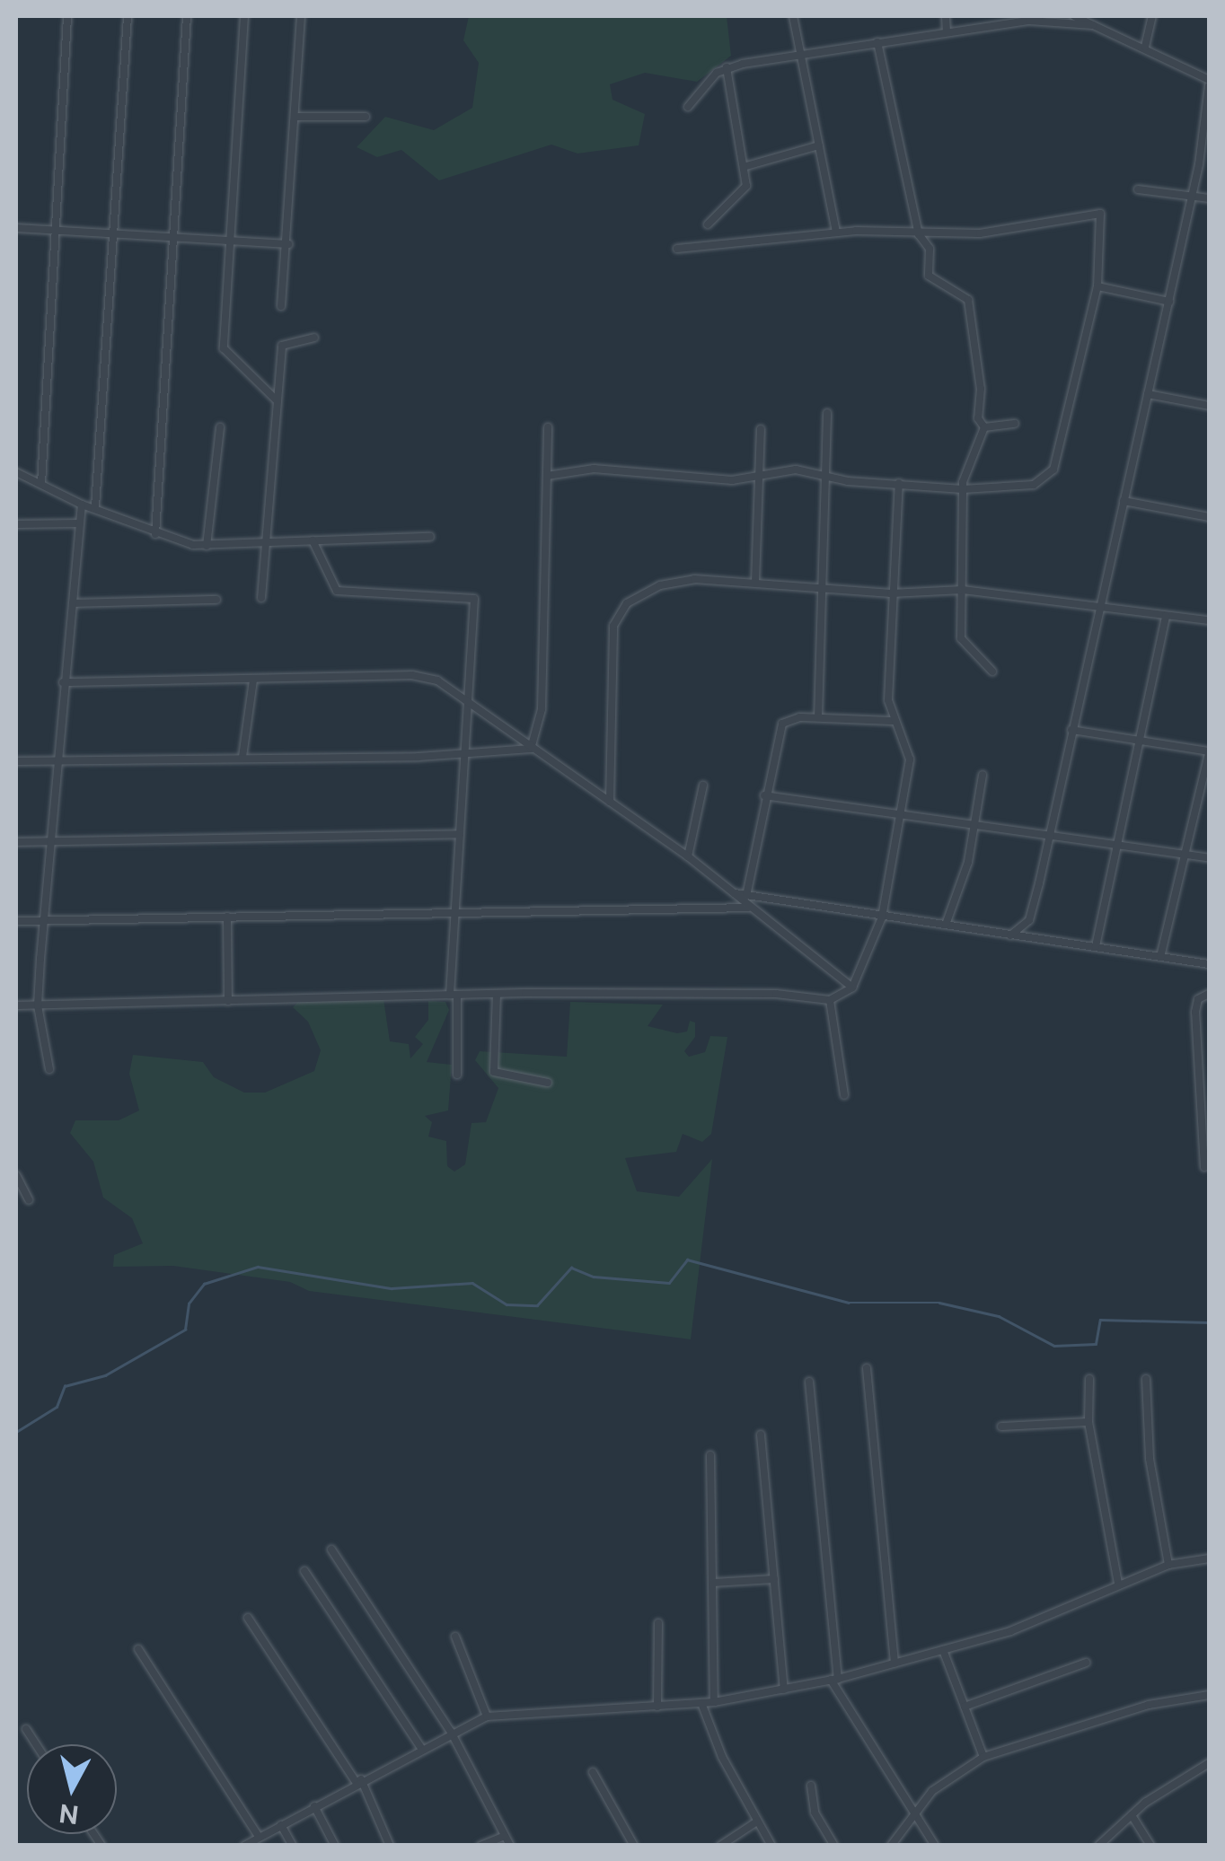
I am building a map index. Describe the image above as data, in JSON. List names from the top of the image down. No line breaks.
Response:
{"north":"bottom"}
